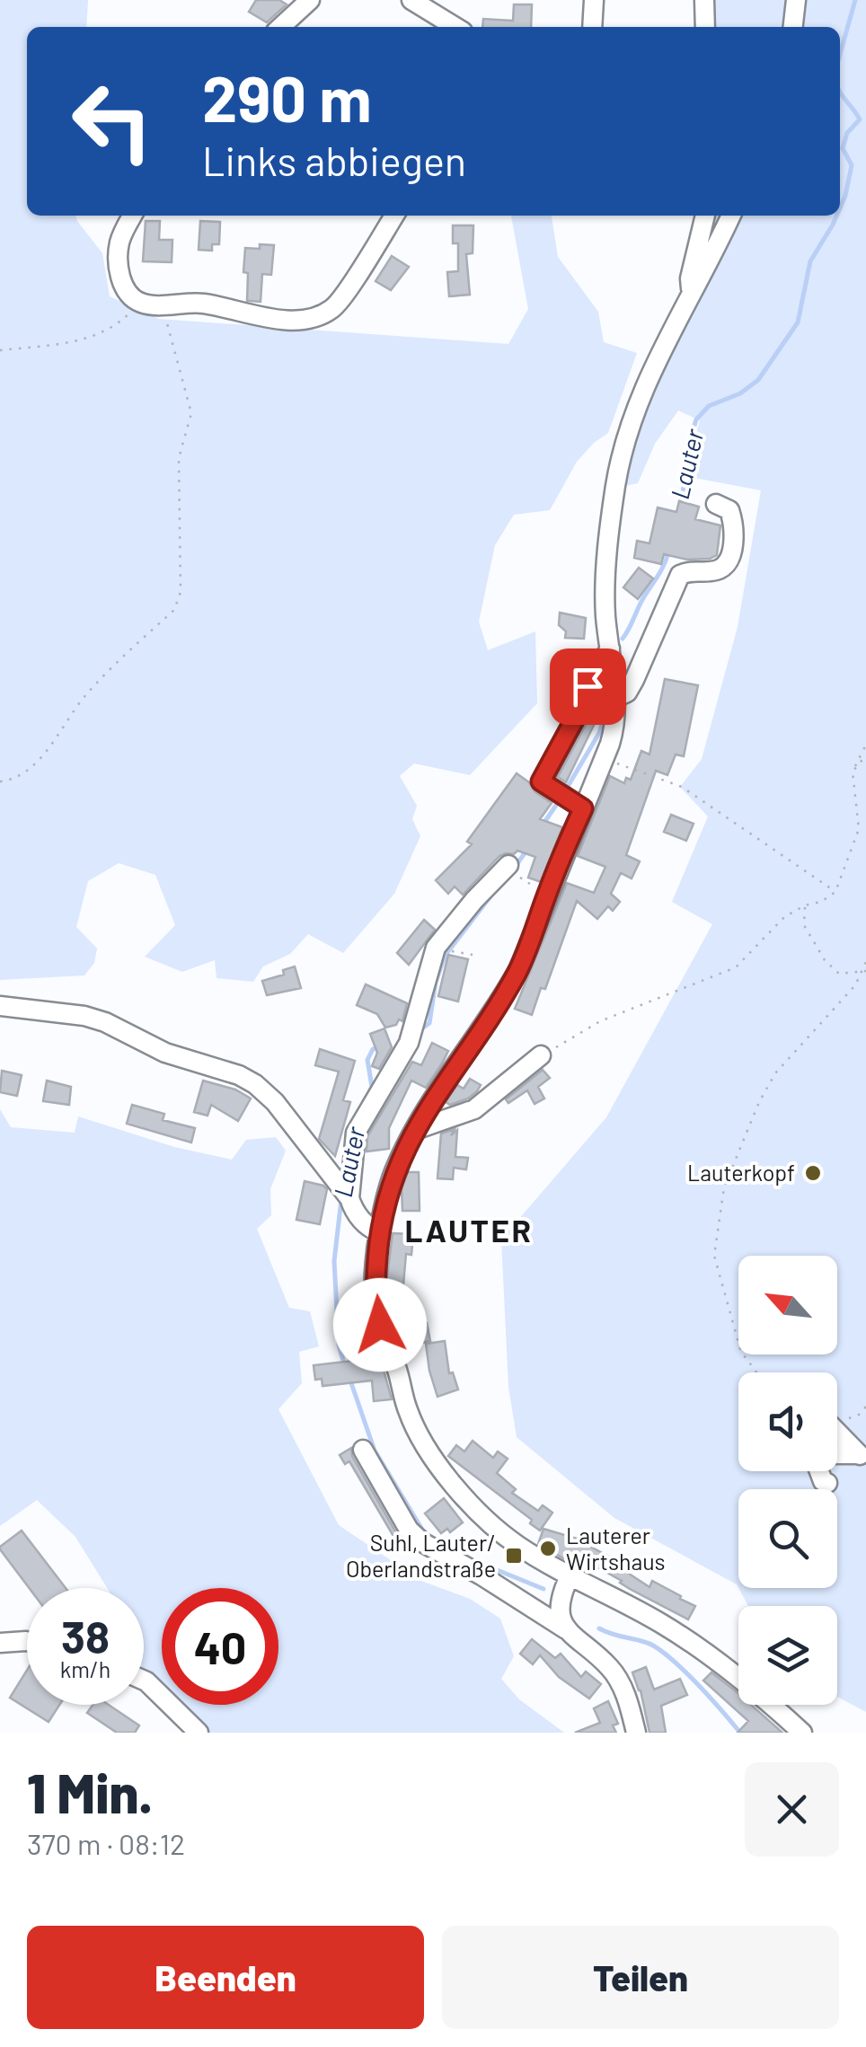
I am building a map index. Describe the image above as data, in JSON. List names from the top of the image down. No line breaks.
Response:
{"districts":["LAUTER"],"water":["Lauter"],"places":{"other":["Lauterkopf","Lauterer Wirtshaus"],"transit":["Suhl, Lauter/ Oberlandstraße"]},"north":"top left","page":{"turn":["290 m","Links abbiegen"],"speed":"38 km/h","limit":"40","heading":["1 Min.","370 m · 08:12"],"buttons":["Beenden","Teilen"]}}
